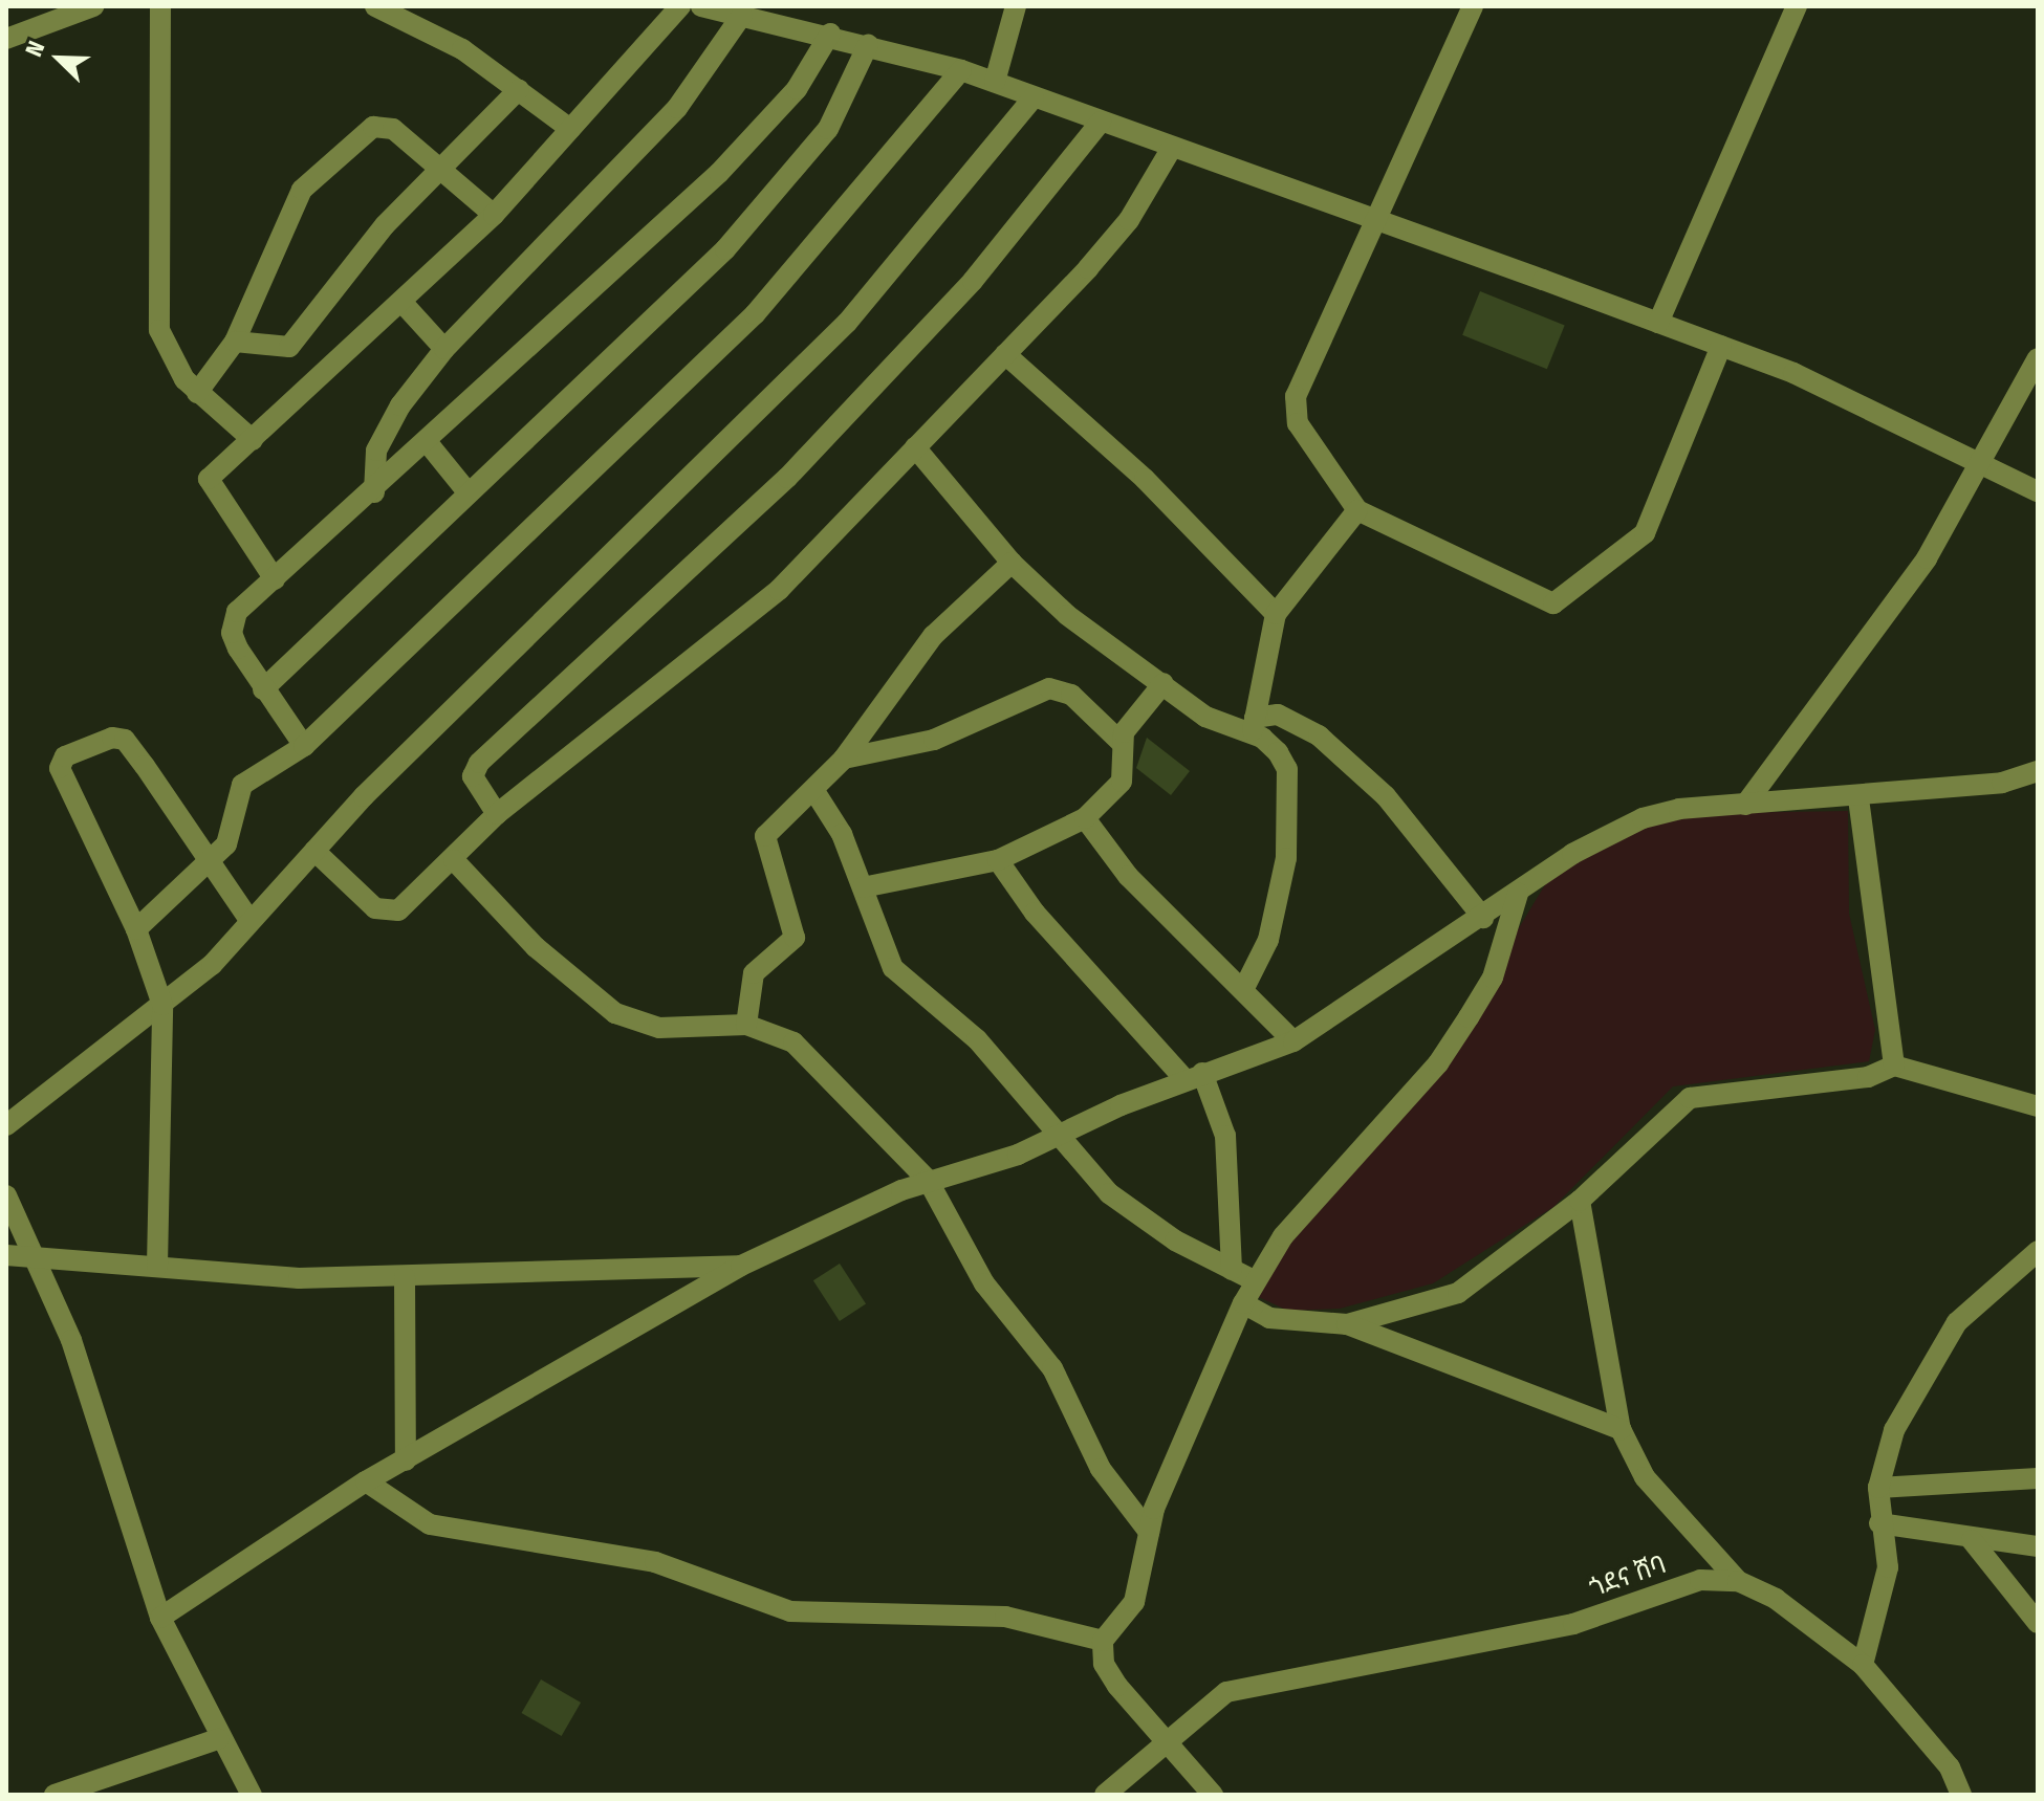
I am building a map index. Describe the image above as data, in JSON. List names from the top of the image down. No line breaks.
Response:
{"streets":{"street":["ጎደና ሸባ"]},"north":"top left"}
